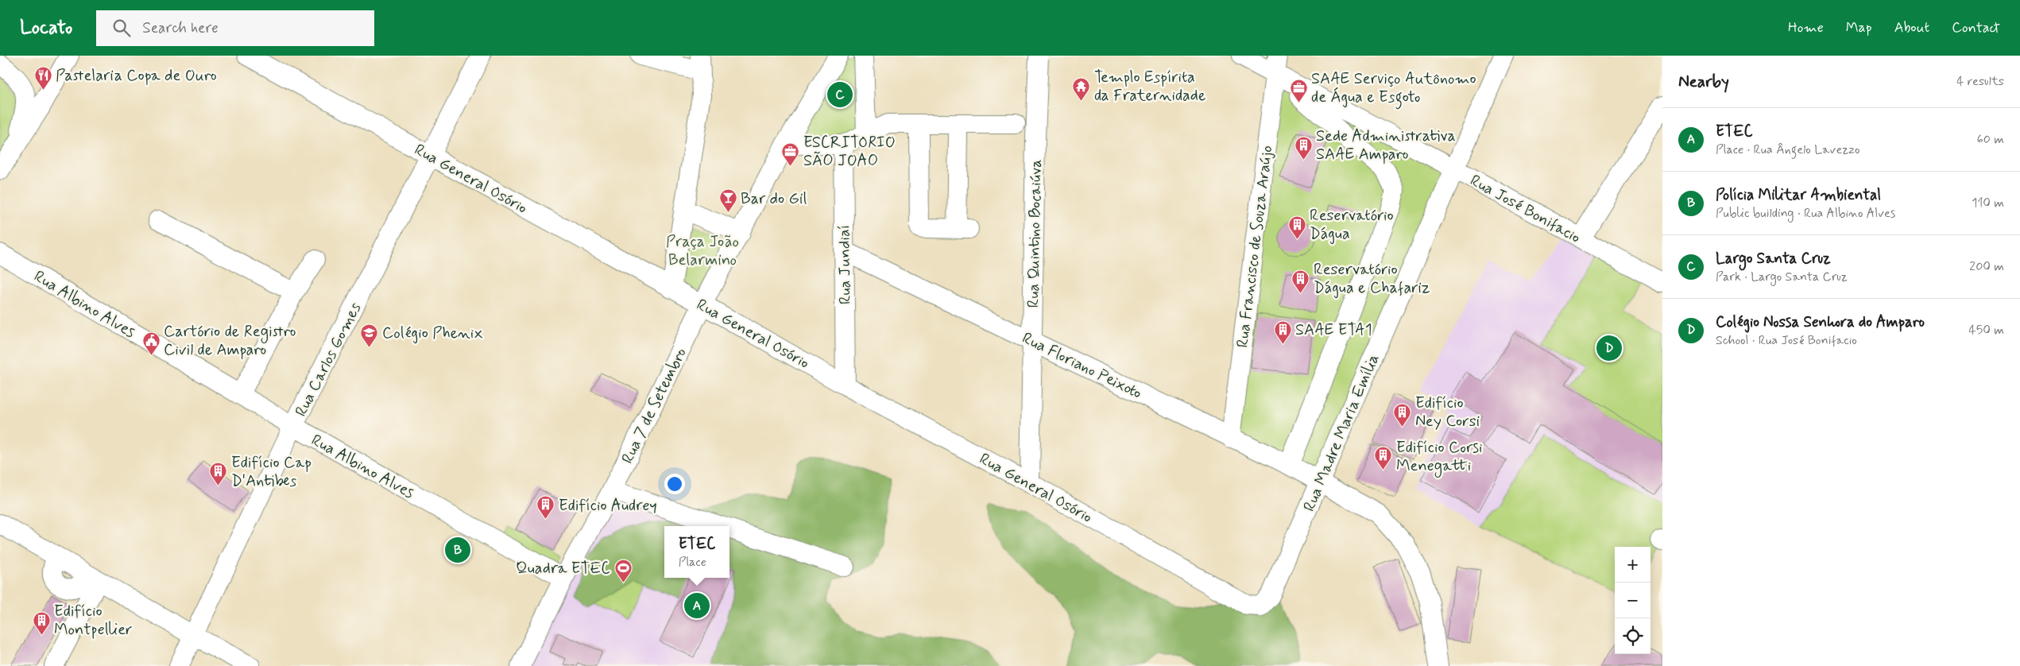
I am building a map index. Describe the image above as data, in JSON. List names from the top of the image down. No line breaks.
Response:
{"streets":{"street":["Rua General Osório","Rua José Bonifacio","Rua Quintino Bocaiúva","Rua Francisco de Souza Araújo","Rua Jundiaí","Rua Albino Alves","Rua Carlos Gomes","Rua Floriano Peixoto","Rua 7 de Setembro","Rua Madre Maria Emília"]},"crossings":[["Rua General Osório","Rua Quintino Bocaiúva"],["Rua General Osório","Rua Jundiaí"],["Rua General Osório","Rua Carlos Gomes"],["Rua General Osório","Rua 7 de Setembro"],["Rua General Osório","Rua Madre Maria Emília"],["Rua José Bonifacio","Rua Francisco de Souza Araújo"],["Rua José Bonifacio","Rua Madre Maria Emília"],["Rua Quintino Bocaiúva","Rua Floriano Peixoto"],["Rua Francisco de Souza Araújo","Rua Floriano Peixoto"],["Rua Jundiaí","Rua Floriano Peixoto"],["Rua Albino Alves","Rua Carlos Gomes"],["Rua Albino Alves","Rua 7 de Setembro"],["Rua Floriano Peixoto","Rua Madre Maria Emília"]],"parks":["Praça João Belarmino"],"places":{"restaurant":["Pastelaria Copa de Ouro"],"temple":["Templo Espírita da Fraternidade"],"office":["SAAE Serviço Autônomo de Água e Esgoto","ESCRITORIO SÃO JOAO"],"building":["Sede Administrativa SAAE Amparo","Reservatório Dágua","Reservatório Dágua e Chafariz","SAAE ETA1","Edifício Ney Corsi","Edifício Corsi Menegatti","Edifício Cap D'Antibes","Edifício Audrey","Edifício Montpellier"],"bar":["Bar do Gil"],"school or university":["Colégio Phenix"],"public building":["Cartório de Registro Civil de Amparo"],"sports":["Quadra ETEC"]},"page":{"header":"Locato","search":"Search here","nav":["Home","Map","About","Contact"],"heading":["Nearby","4 results"],"pins":["C","D","B","A"],"list":[{"mark":"A","name":"ETEC","note":"Place · Rua Ângelo Lavezzo","value":"60 m"},{"mark":"B","name":"Polícia Militar Ambiental","note":"Public building · Rua Albino Alves","value":"110 m"},{"mark":"C","name":"Largo Santa Cruz","note":"Park · Largo Santa Cruz","value":"200 m"},{"mark":"D","name":"Colégio Nossa Senhora do Amparo","note":"School · Rua José Bonifacio","value":"450 m"}],"popup":["ETEC","Place"],"map_buttons":["+","−"]}}
